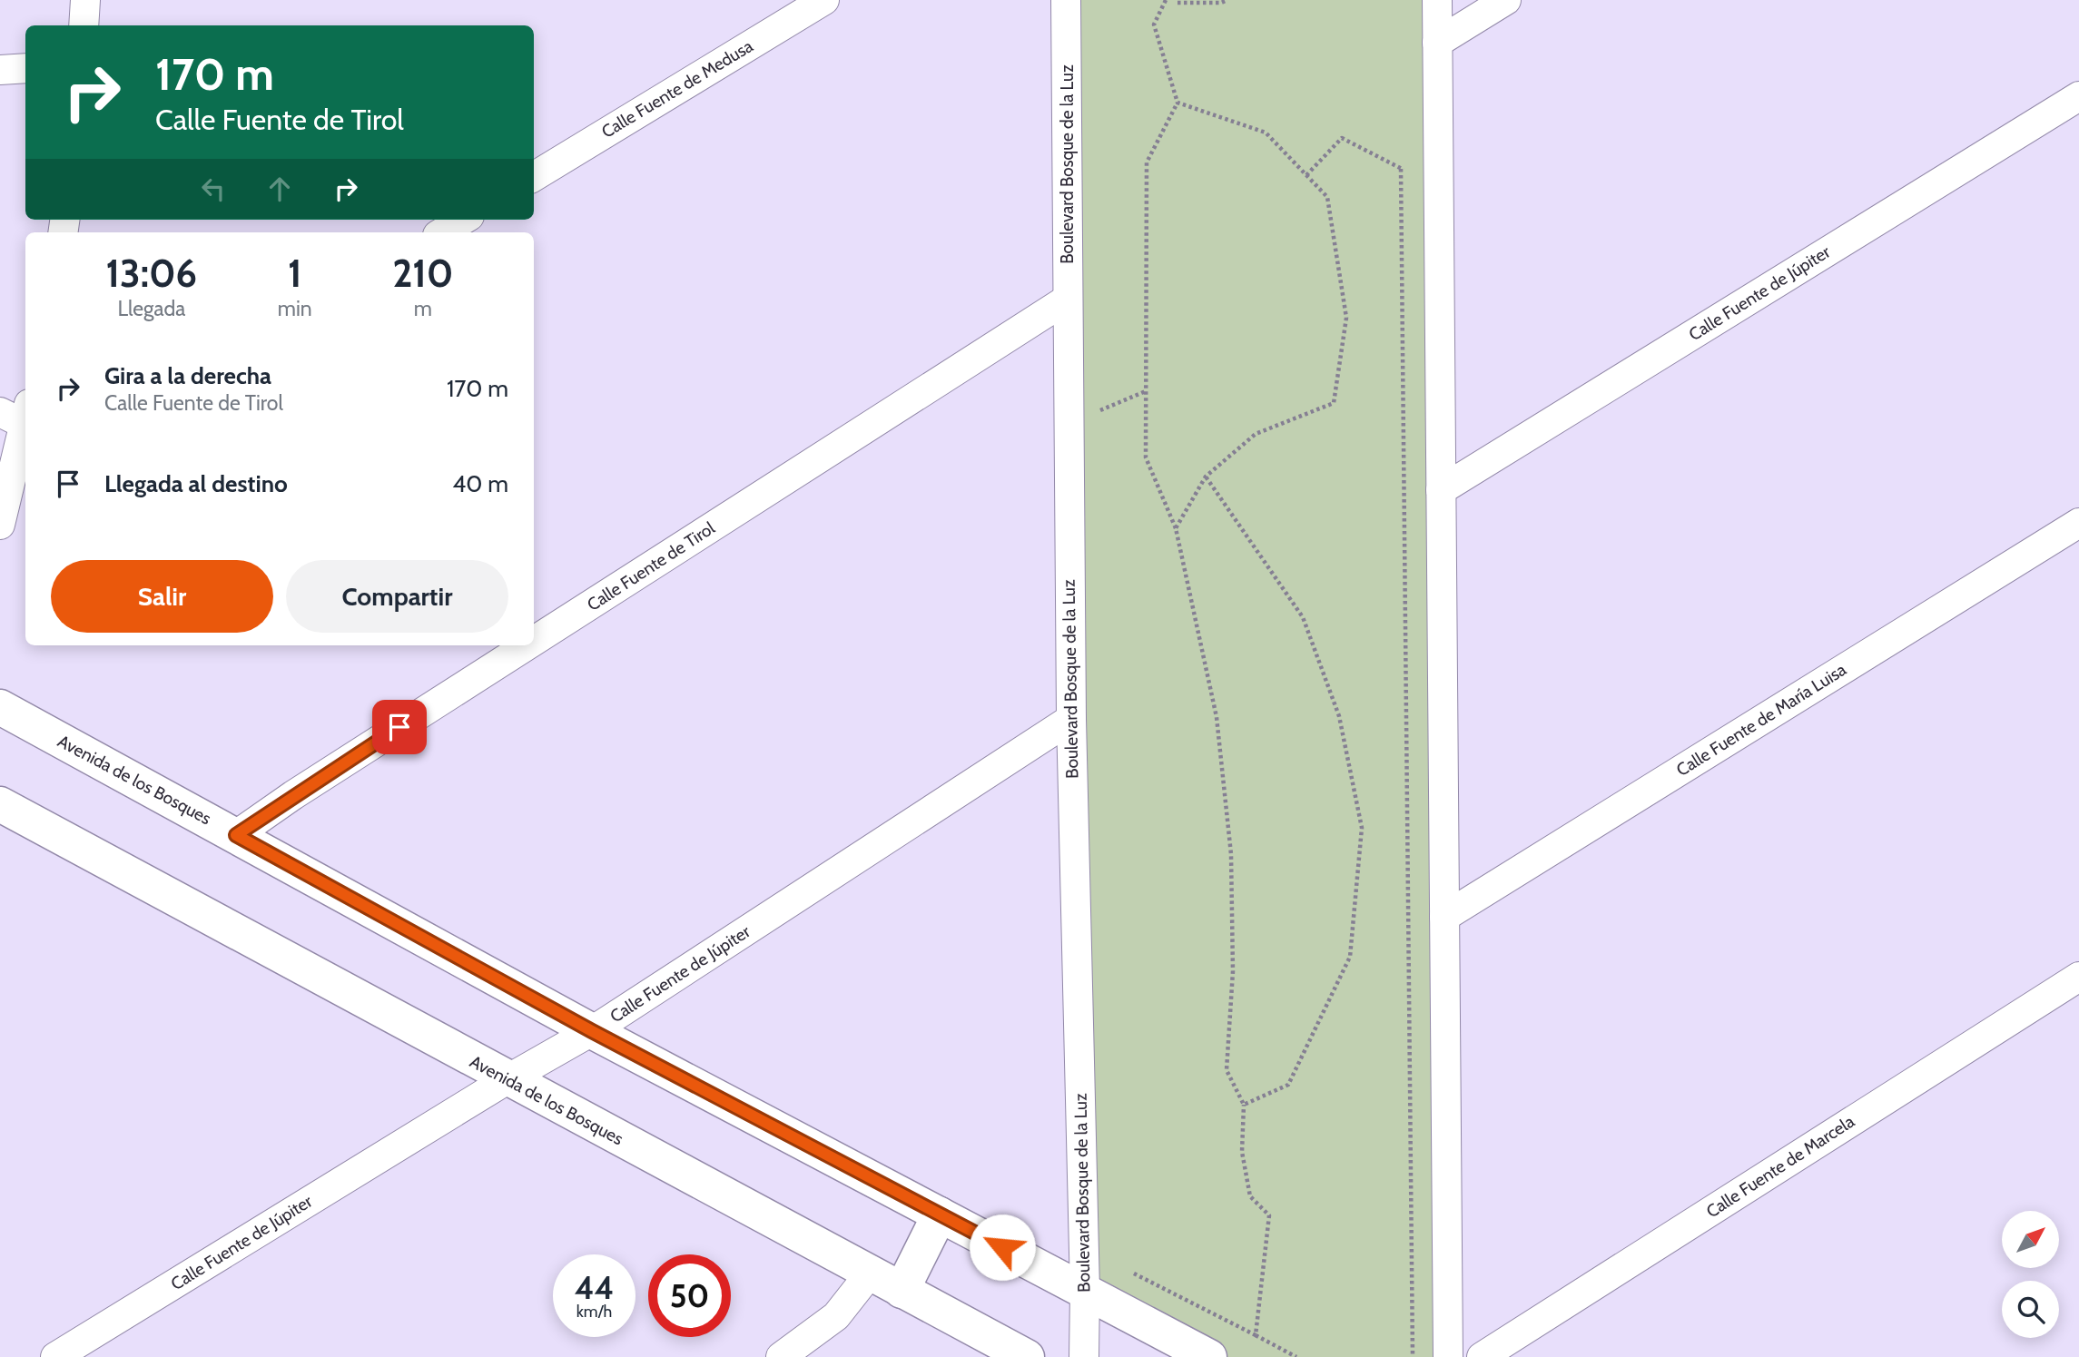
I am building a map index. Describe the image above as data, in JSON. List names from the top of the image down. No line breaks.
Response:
{"streets":{"main road":["Avenida de los Bosques"],"street":["Calle Fuente de Medusa","Boulevard Bosque de la Luz","Calle Fuente de Júpiter","Calle Fuente de Tirol","Calle Fuente de María Luisa","Calle Fuente de Marcela"]},"crossings":[["Boulevard Bosque de la Luz","Calle Fuente de Júpiter"],["Boulevard Bosque de la Luz","Calle Fuente de Tirol"],["Boulevard Bosque de la Luz","Avenida de los Bosques"],["Calle Fuente de Júpiter","Avenida de los Bosques"],["Calle Fuente de Tirol","Avenida de los Bosques"]],"north":"top right","page":{"turn":["170 m","Calle Fuente de Tirol"],"eta":["13:06","Llegada","1","min","210","m"],"list":[{"name":"Gira a la derecha","note":"Calle Fuente de Tirol","value":"170 m"},{"name":"Llegada al destino","value":"40 m"}],"buttons":["Salir","Compartir"],"speed":"44 km/h","limit":"50"}}
